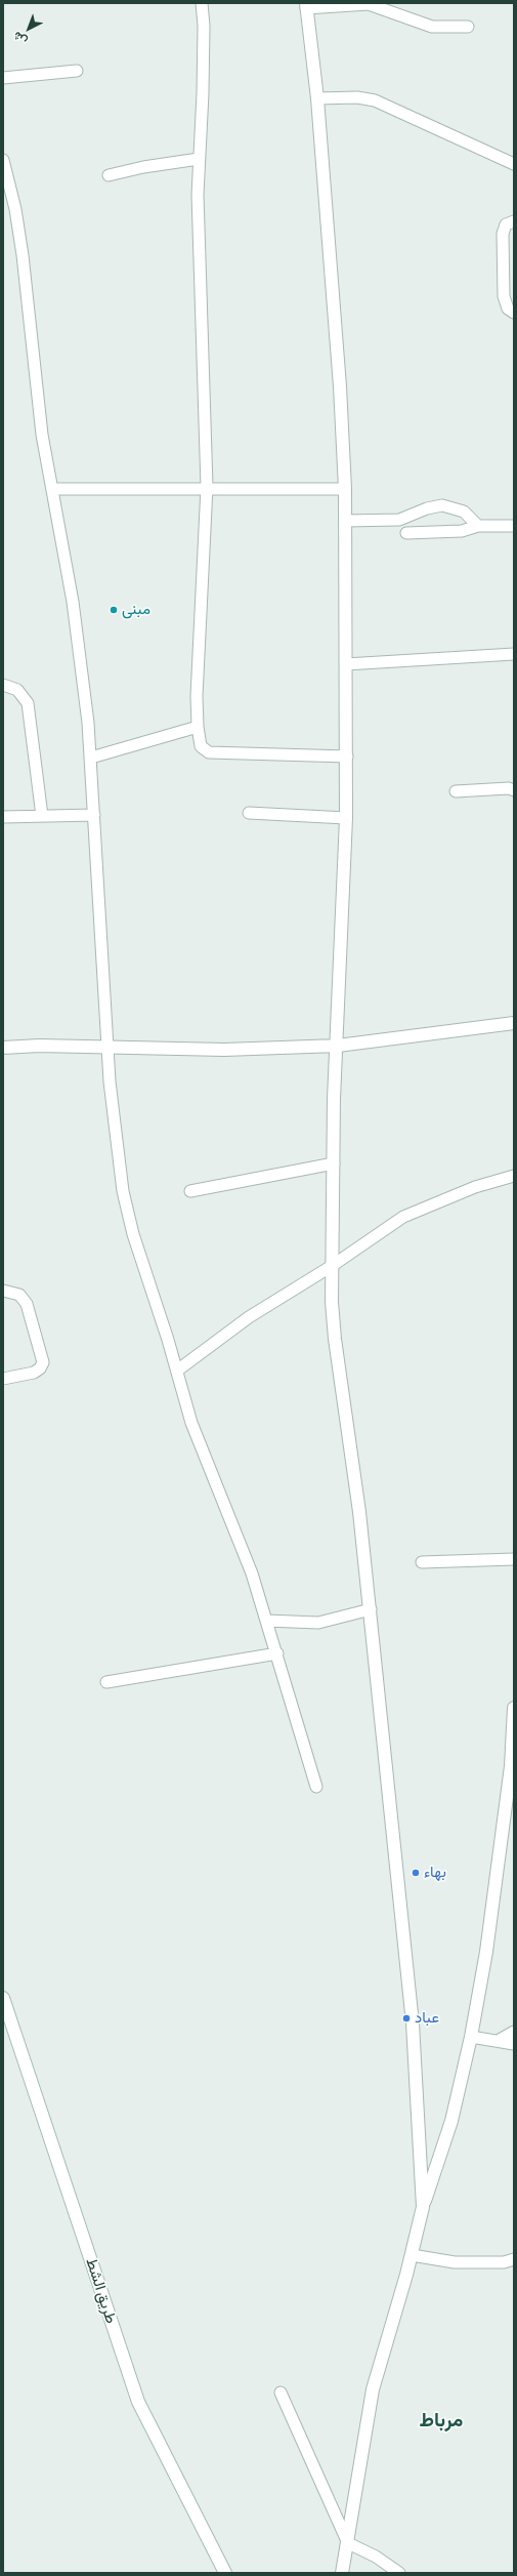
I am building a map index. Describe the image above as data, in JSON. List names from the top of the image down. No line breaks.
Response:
{"streets":{"street":["طريق الشط"]},"districts":["مرباط"],"places":["مبنى","بهاء","عباد"],"north":"bottom left"}
